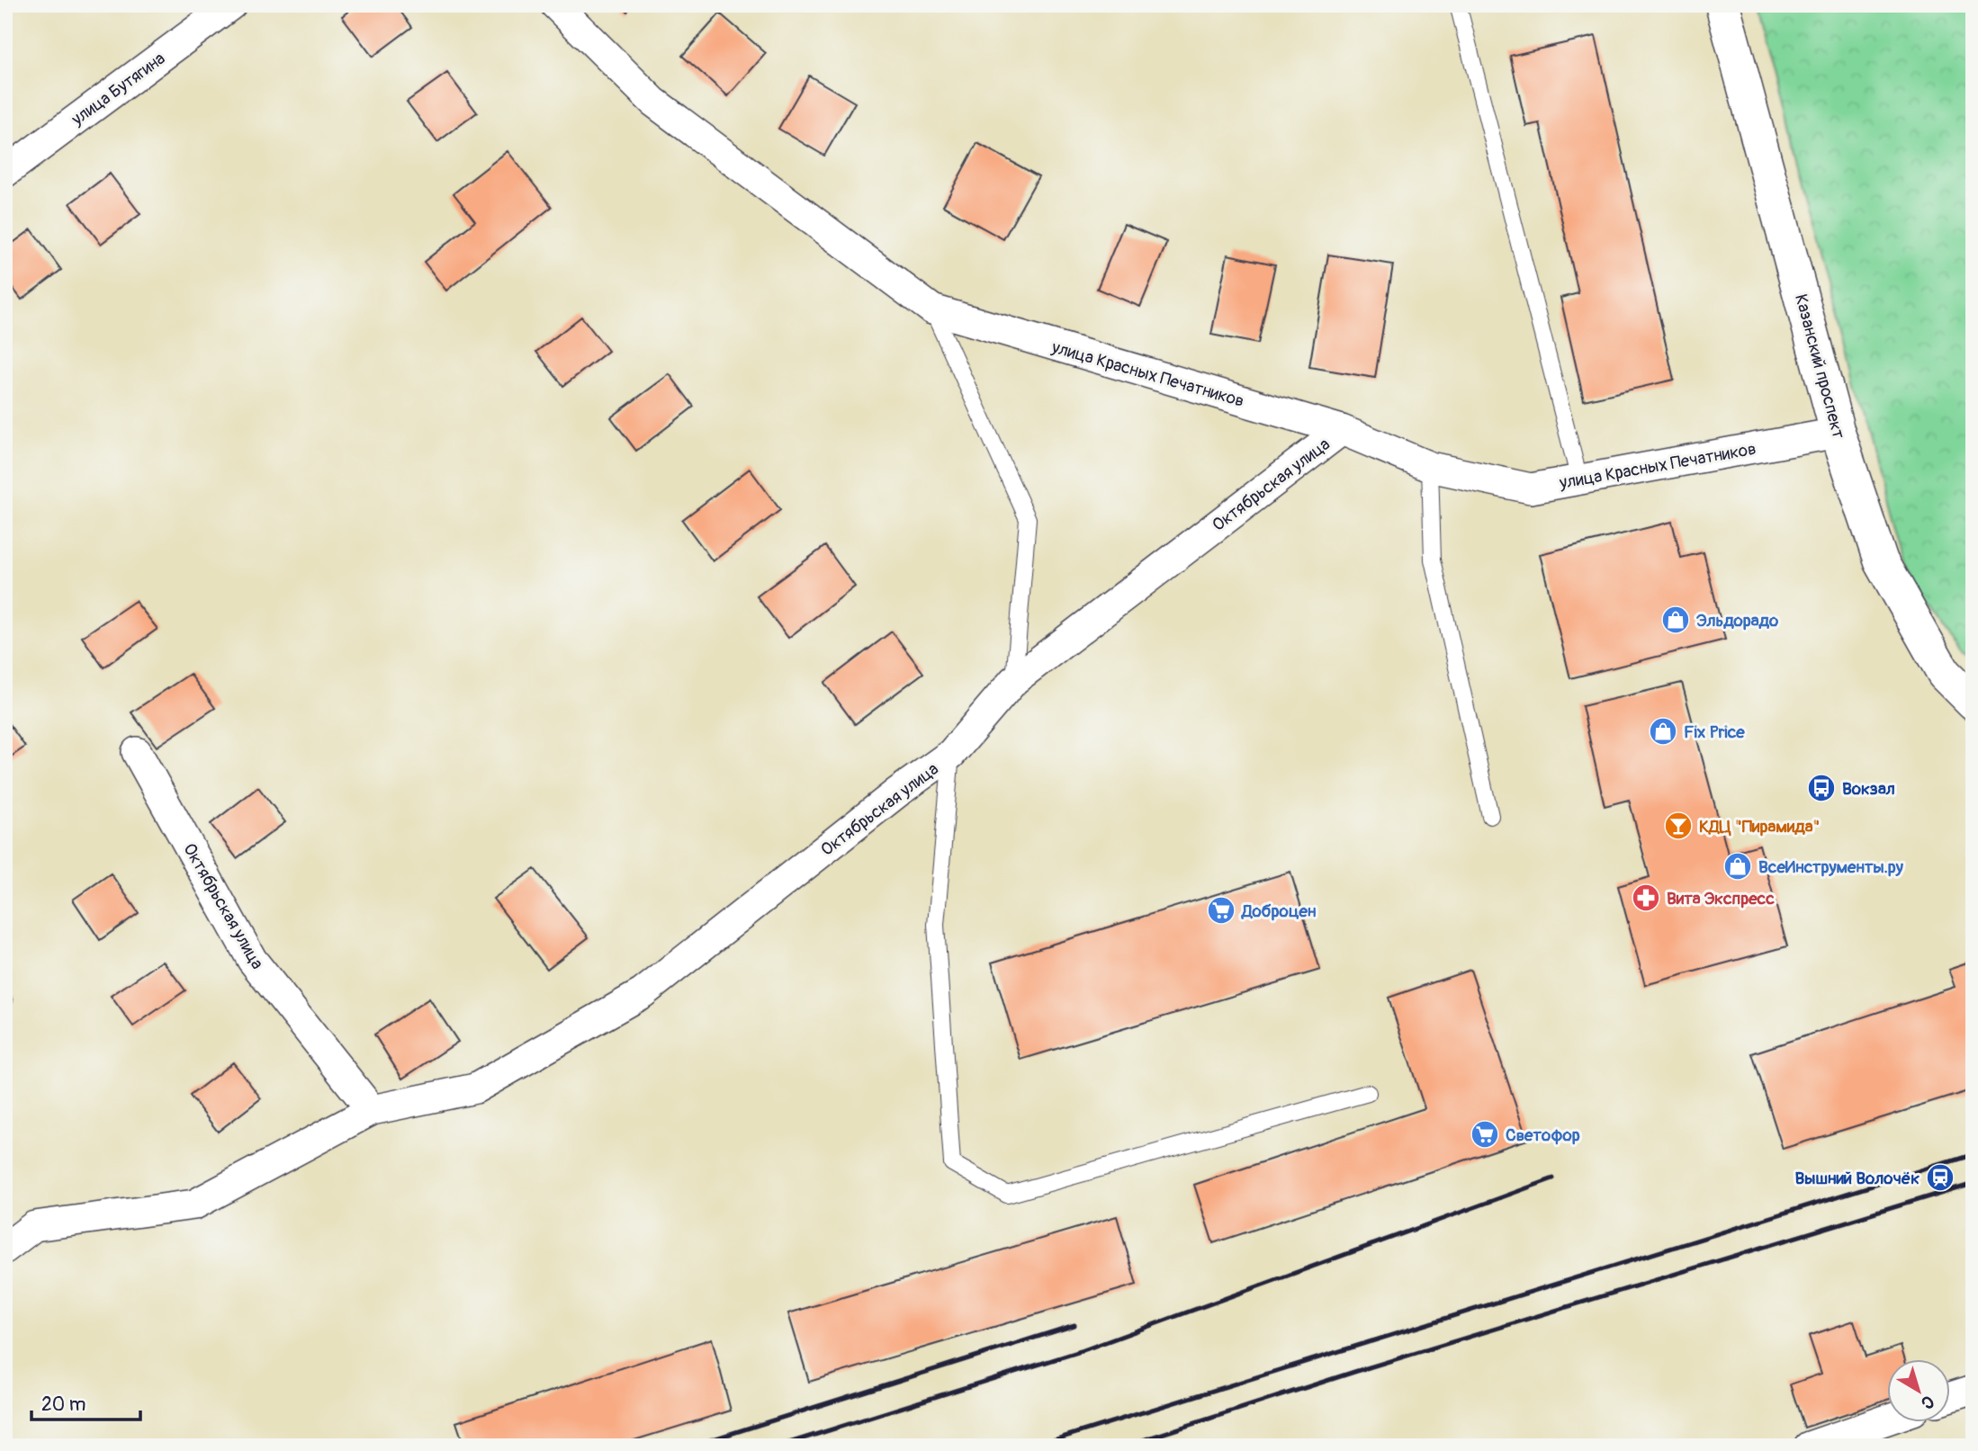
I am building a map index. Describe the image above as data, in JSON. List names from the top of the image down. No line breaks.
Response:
{"streets":{"street":["улица Бутягина","Казанский проспект","улица Красных Печатников","Октябрьская улица"]},"crossings":[["Казанский проспект","улица Красных Печатников"],["улица Красных Печатников","Октябрьская улица"]],"places":{"shop":["Эльдорадо","Fix Price","ВсеИнструменты.ру"],"bus stop":["Вокзал"],"bar":["КДЦ \"Пирамида\""],"pharmacy":["Вита Экспресс"],"supermarket":["Доброцен","Светофор"],"station":["Вышний Волочёк"]},"scale_bar":"20 m","north":"bottom right"}
